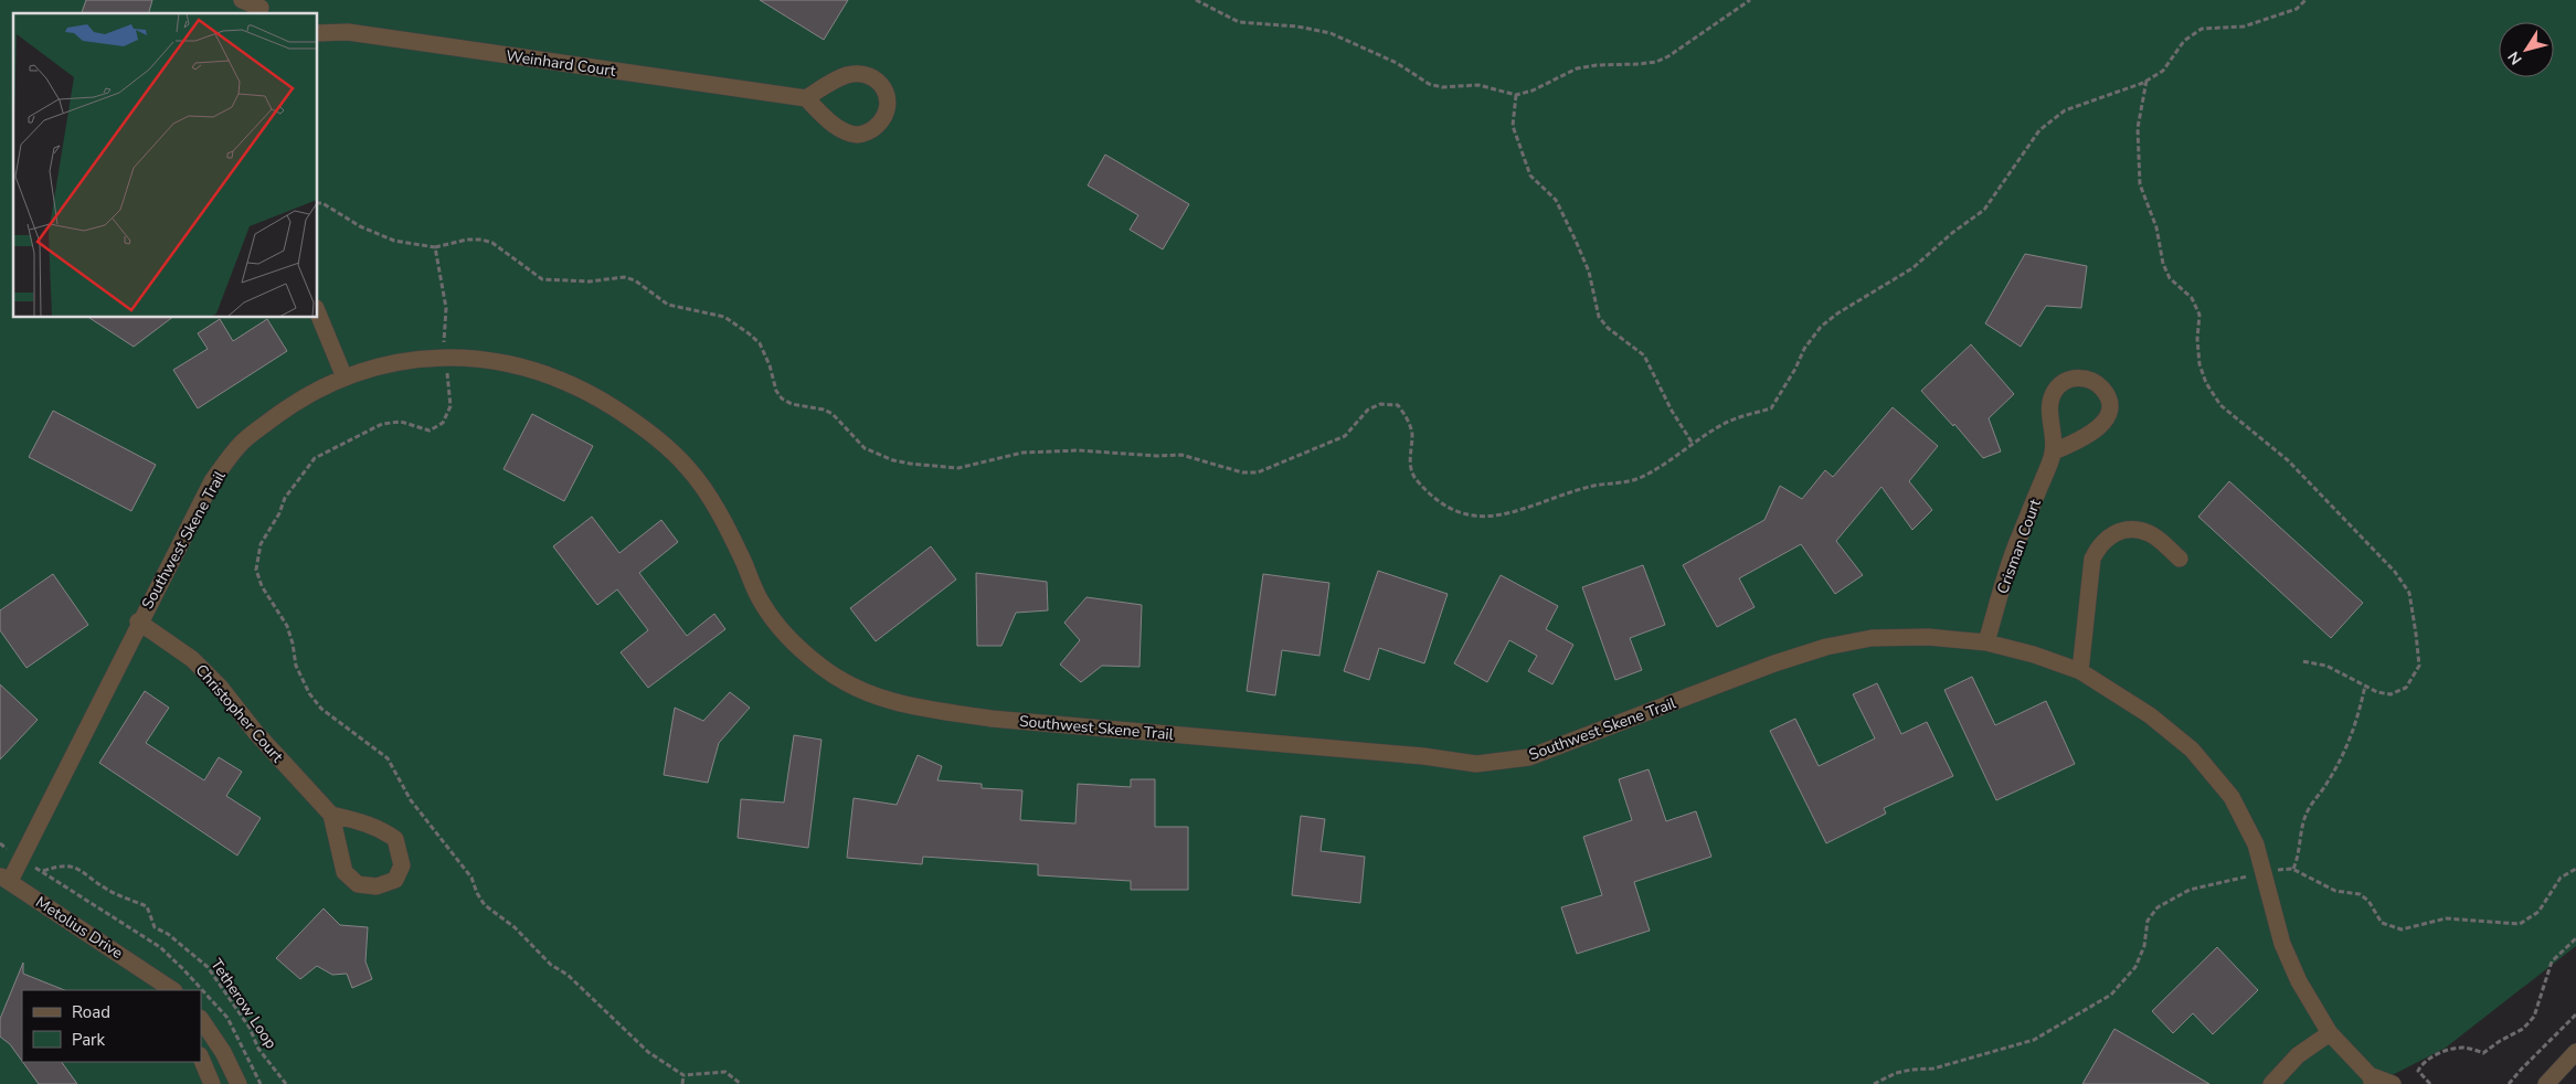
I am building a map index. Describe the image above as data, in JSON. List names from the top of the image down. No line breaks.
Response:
{"streets":{"street":["Weinhard Court","Southwest Skene Trail","Crisman Court","Christopher Court","Metolius Drive"],"path":["Tetherow Loop"]},"crossings":[["Southwest Skene Trail","Crisman Court"],["Southwest Skene Trail","Christopher Court"],["Southwest Skene Trail","Metolius Drive"]],"legend":["Road","Park"],"north":"bottom left"}
